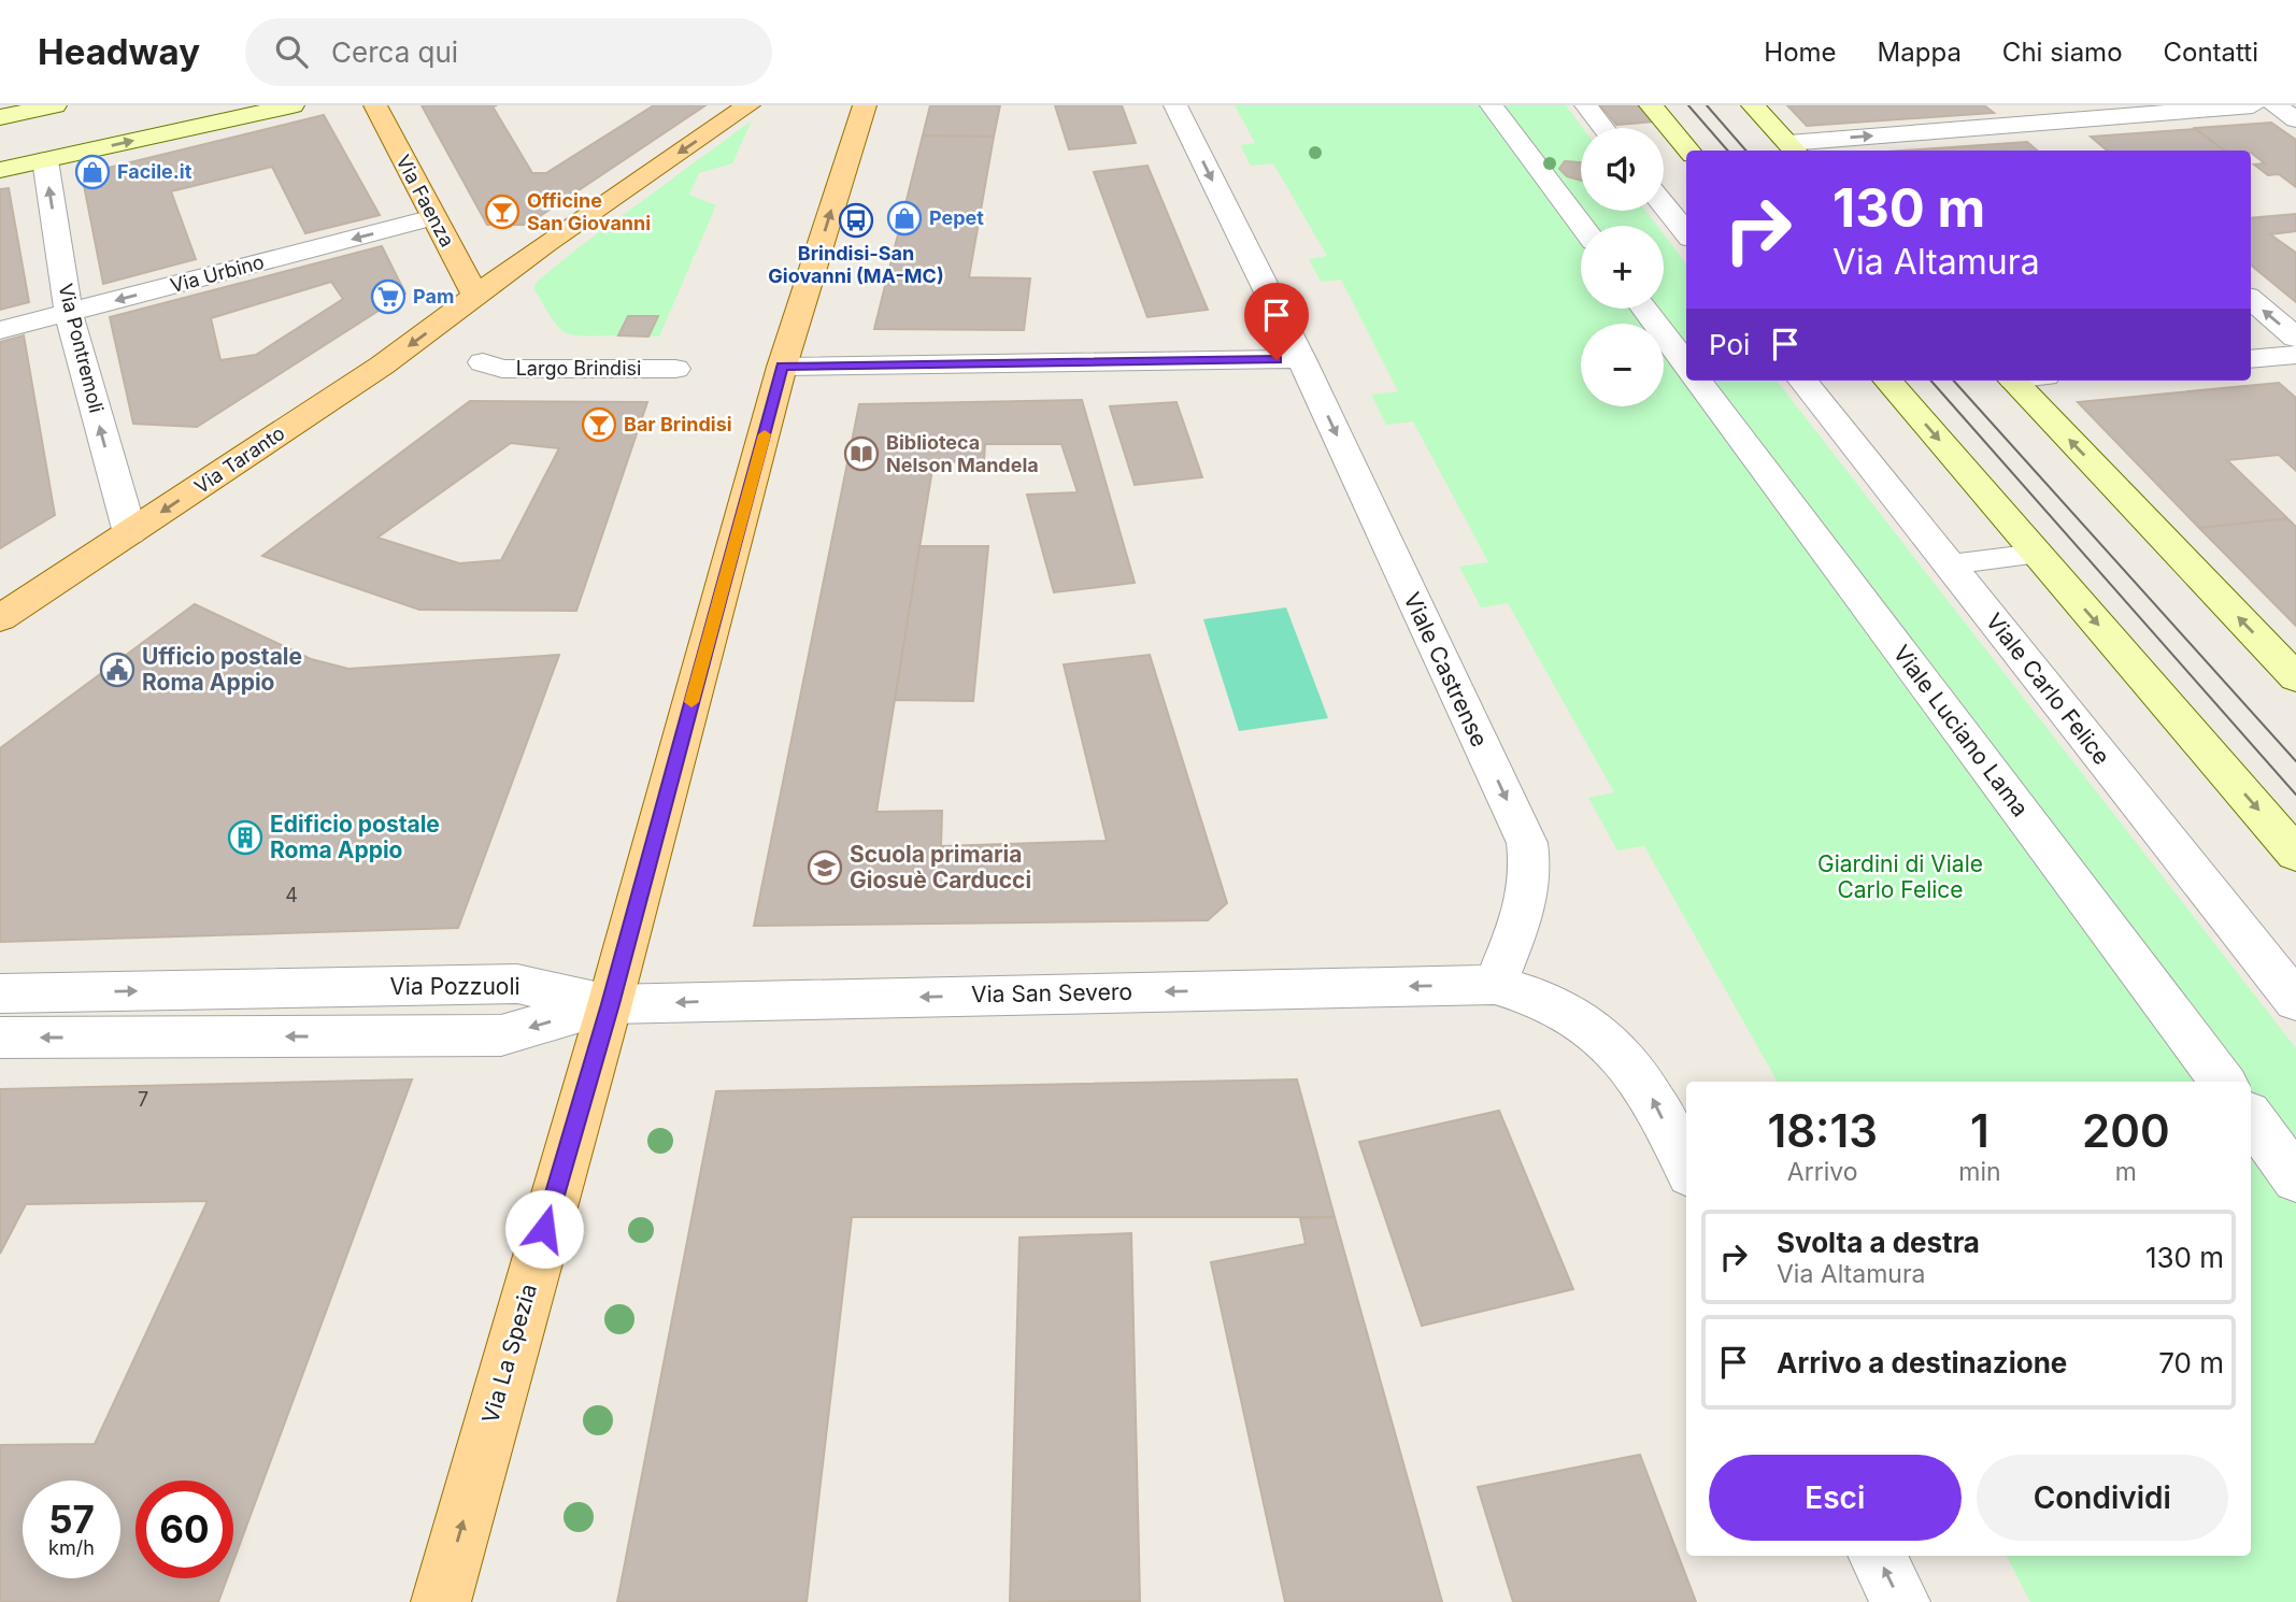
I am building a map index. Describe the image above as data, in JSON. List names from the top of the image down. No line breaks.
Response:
{"streets":{"main road":["Via Faenza","Via Taranto","Via La Spezia"],"street":["Via Urbino","Via Pontremoli","Largo Brindisi","Viale Castrense","Viale Carlo Felice","Viale Luciano Lama","Via Pozzuoli","Via San Severo"]},"crossings":[["Via Faenza","Via Urbino"],["Via Faenza","Via Taranto"],["Via Urbino","Via Pontremoli"],["Via Pontremoli","Via Taranto"],["Viale Castrense","Via San Severo"],["Via Pozzuoli","Via San Severo"],["Via Pozzuoli","Via La Spezia"],["Via San Severo","Via La Spezia"]],"one_way":["Via Urbino","Via Pontremoli","Viale Castrense","Via San Severo","Via La Spezia"],"parks":["Giardini di Viale Carlo Felice"],"places":{"shop":["Facile.it","Pepet"],"bar":["Officine San Giovanni","Bar Brindisi"],"bus stop":["Brindisi-San Giovanni (MA-MC)"],"supermarket":["Pam"],"library":["Biblioteca Nelson Mandela"],"public building":["Ufficio postale Roma Appio"],"building":["Edificio postale Roma Appio"],"school or university":["Scuola primaria Giosuè Carducci"]},"house_numbers":["4","7"],"page":{"header":"Headway","search":"Cerca qui","nav":["Home","Mappa","Chi siamo","Contatti"],"map_buttons":["+","−"],"turn":["130 m","Via Altamura"],"then":"Poi","eta":["18:13","Arrivo","1","min","200","m"],"list":[{"name":"Svolta a destra","note":"Via Altamura","value":"130 m"},{"name":"Arrivo a destinazione","value":"70 m"}],"buttons":["Esci","Condividi"],"speed":"57 km/h","limit":"60"}}
